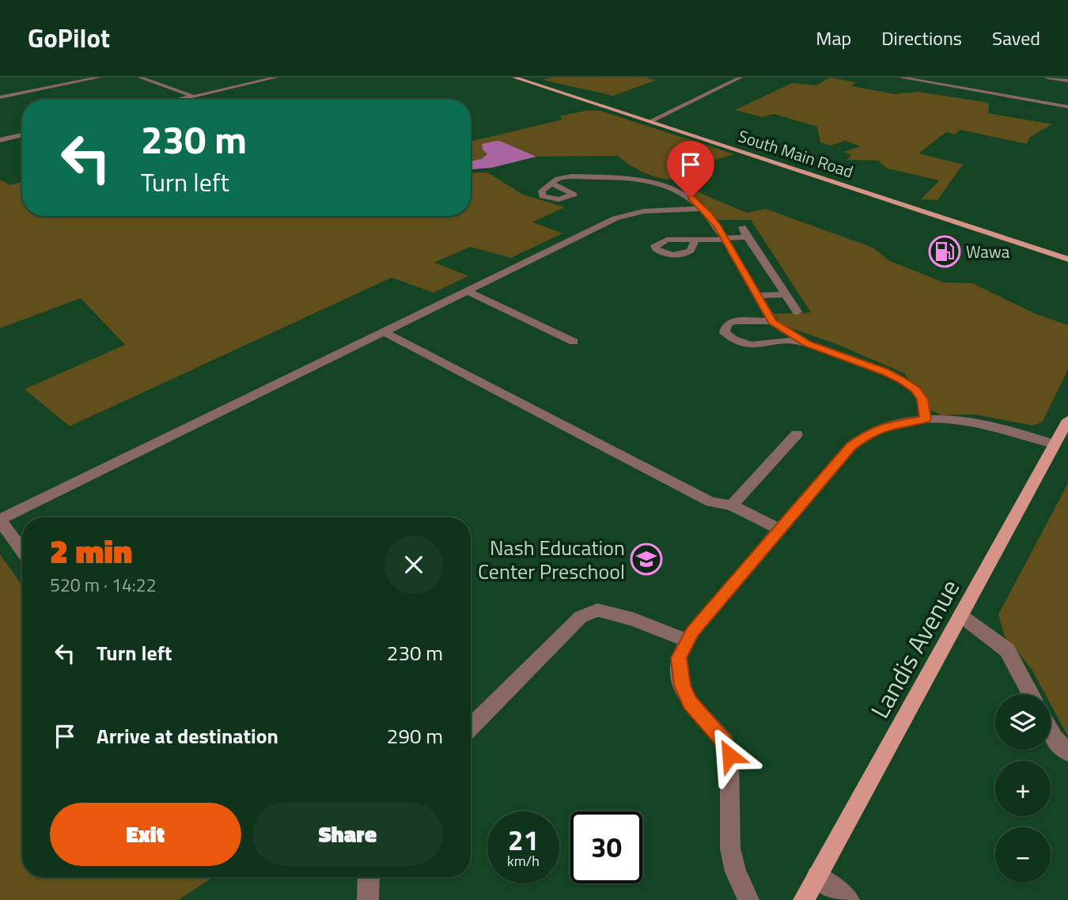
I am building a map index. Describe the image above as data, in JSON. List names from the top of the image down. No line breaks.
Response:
{"streets":{"main road":["South Main Road","Landis Avenue"]},"places":{"fuel station":["Wawa"],"school or university":["Nash Education Center Preschool"]},"page":{"header":"GoPilot","nav":["Map","Directions","Saved"],"turn":["230 m","Turn left"],"heading":["2 min","520 m · 14:22"],"list":[{"name":"Turn left","value":"230 m"},{"name":"Arrive at destination","value":"290 m"}],"map_buttons":["+","−"],"buttons":["Exit","Share"],"speed":"21 km/h","limit":"30"}}
